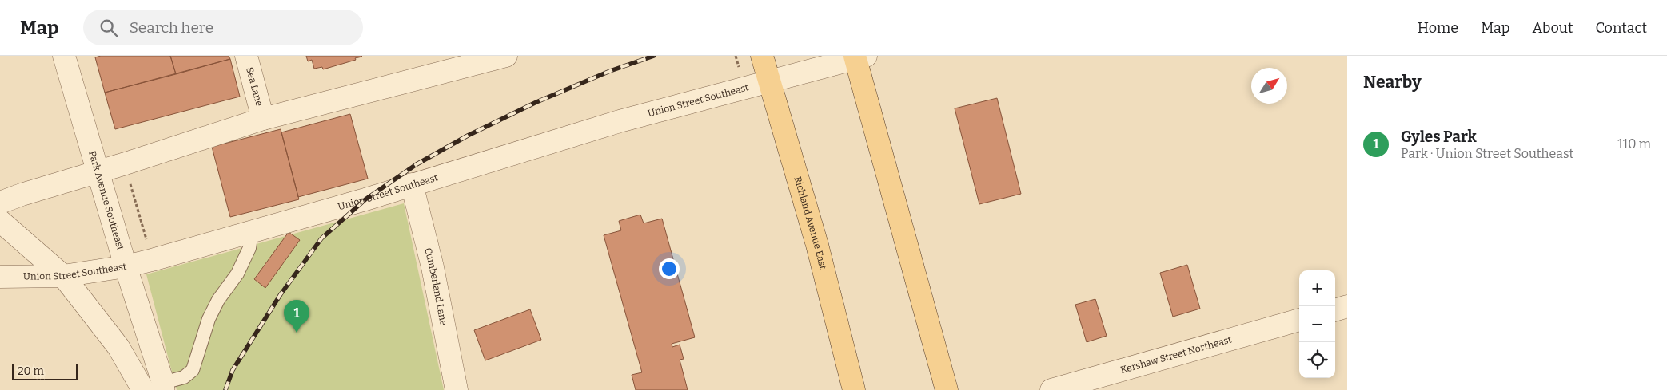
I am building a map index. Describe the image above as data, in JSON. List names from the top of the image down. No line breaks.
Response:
{"streets":{"main road":["Richland Avenue East"],"street":["Sea Lane","Union Street Southeast","Park Avenue Southeast","Cumberland Lane","Kershaw Street Northeast"]},"crossings":[["Union Street Southeast","Park Avenue Southeast"],["Union Street Southeast","Richland Avenue East"],["Union Street Southeast","Cumberland Lane"]],"scale_bar":"20 m","north":"top right","page":{"header":"Map","search":"Search here","nav":["Home","Map","About","Contact"],"heading":"Nearby","list":[{"mark":"1","name":"Gyles Park","note":"Park · Union Street Southeast","value":"110 m"}],"map_buttons":["+","−"],"pins":"1","scale":"20 m"}}
